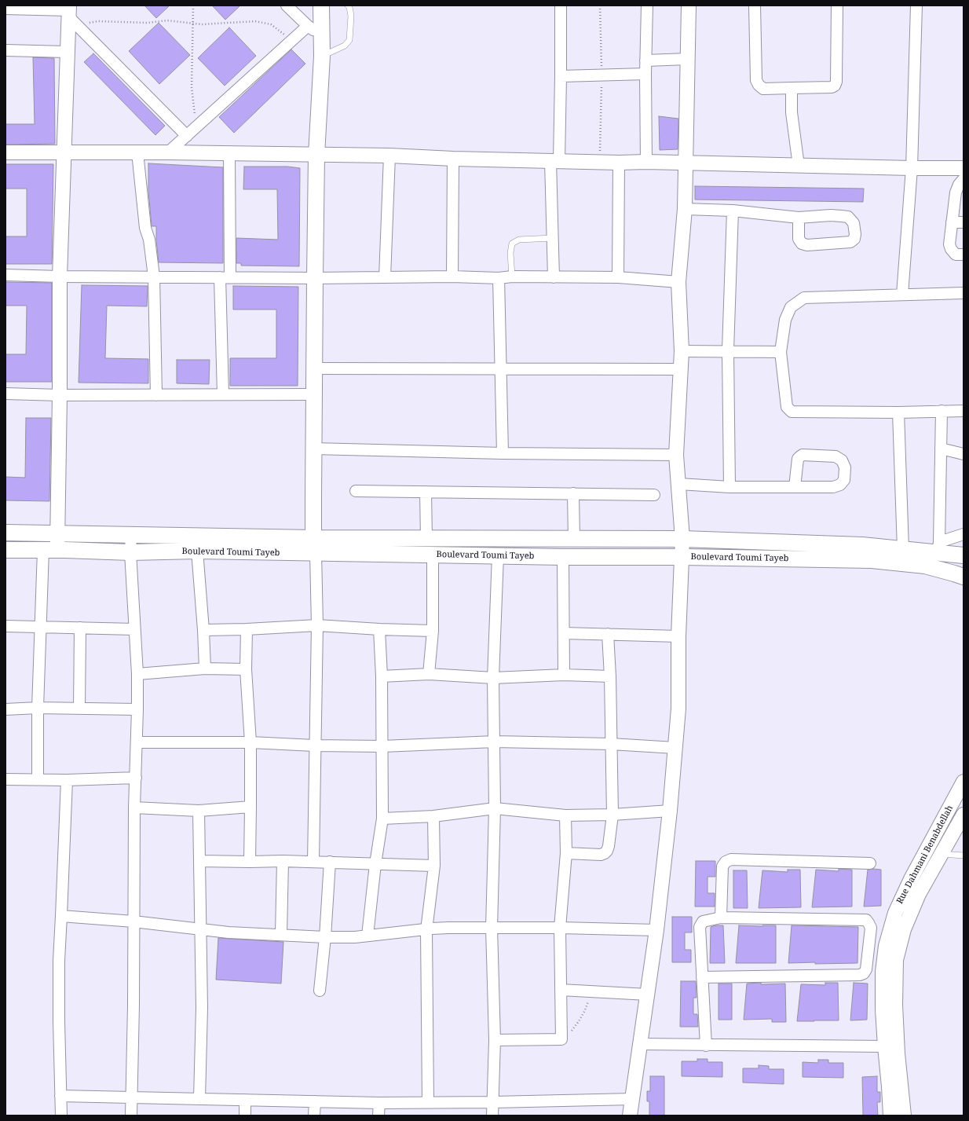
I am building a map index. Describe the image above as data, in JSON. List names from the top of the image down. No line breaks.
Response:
{"streets":{"main road":["Boulevard Toumi Tayeb"],"street":["Rue Dahmani Benabdellah"]}}
